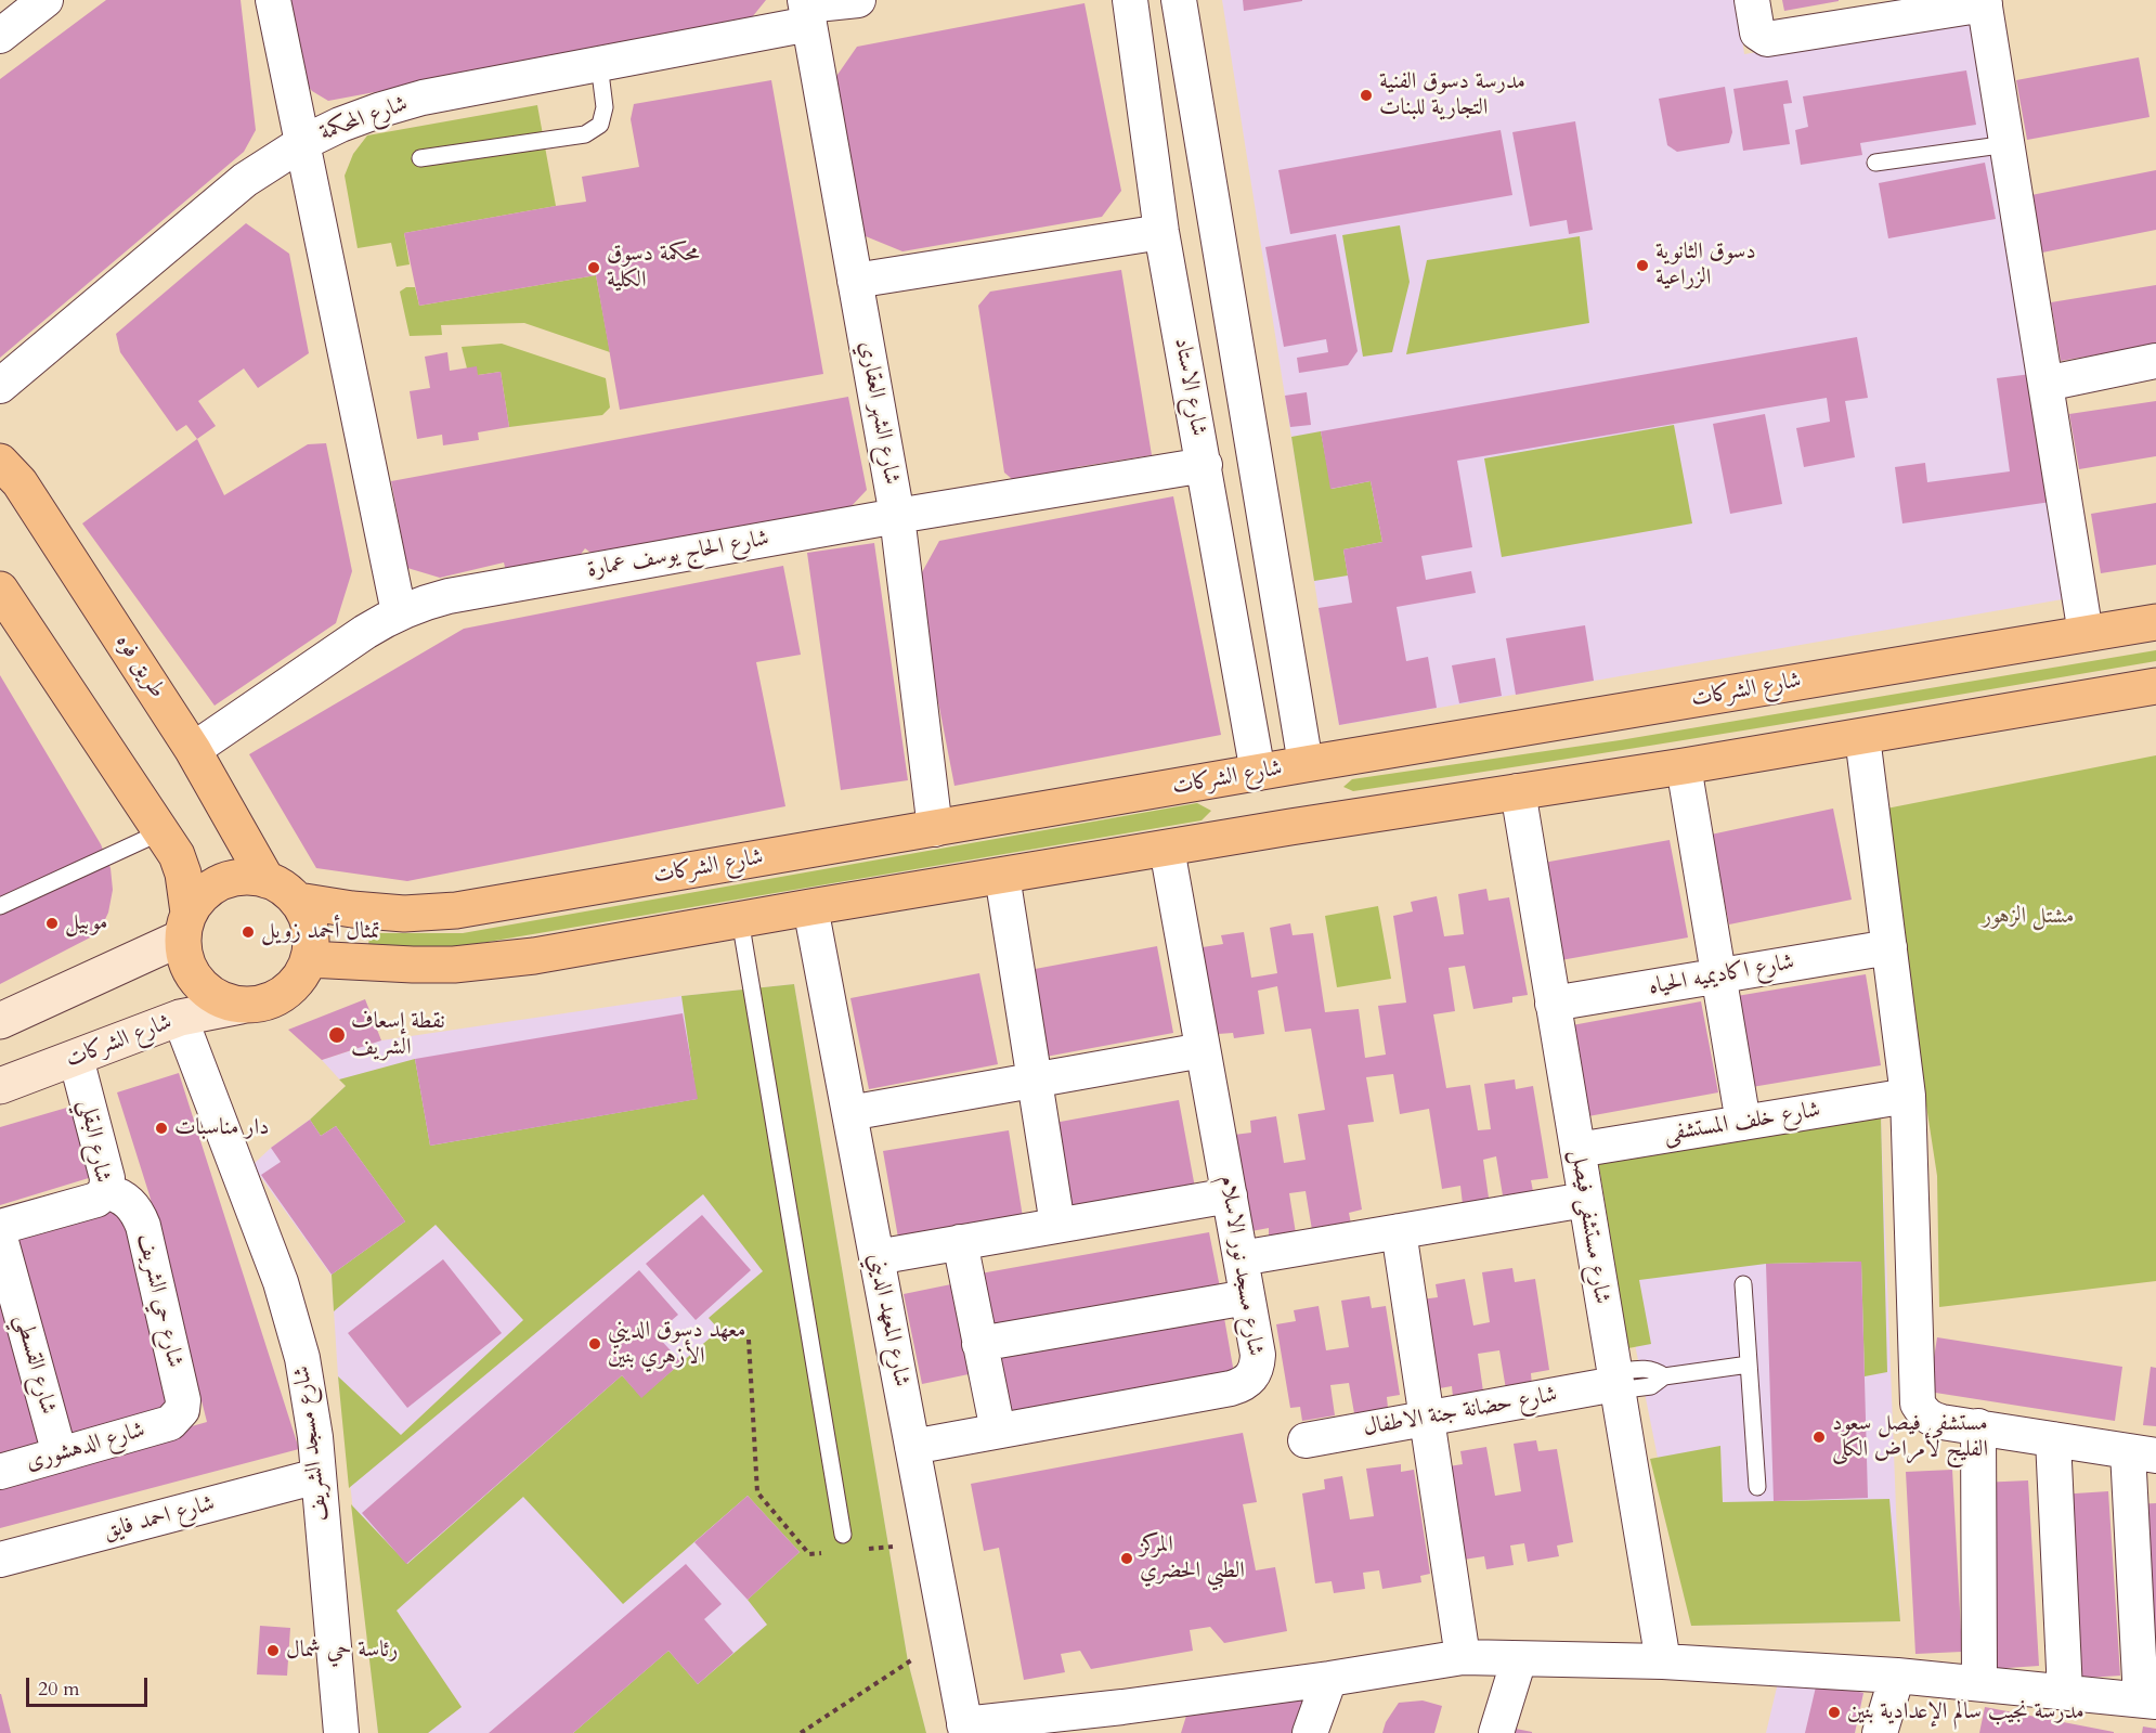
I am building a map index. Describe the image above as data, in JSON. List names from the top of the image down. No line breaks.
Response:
{"streets":{"main road":["طريق فوه","شارع الشركات"],"street":["شارع المحكمة","شارع الاستاد","شارع الشهر العقاري","شارع الحاج يوسف عمارة","شارع اكاديميه الحياه","شارع خلف المستشفى","شارع البقلي","شارع مستشفى فيصل","شارع مسجد نور الاسلام","شارع حي الشريف","شارع المعهد الديني","شارع القسطي","شارع حضانة جنة الاطفال","شارع مسجد الشريف","شارع الدهشورى","شارع احمد فايق"]},"crossings":[["شارع المحكمة","شارع الشهر العقاري"],["شارع الاستاد","شارع الحاج يوسف عمارة"],["شارع الاستاد","شارع الشركات"],["شارع الشهر العقاري","شارع الحاج يوسف عمارة"],["شارع الشهر العقاري","شارع الشركات"],["شارع الحاج يوسف عمارة","طريق فوه"],["طريق فوه","شارع الشركات"],["شارع الشركات","شارع البقلي"],["شارع الشركات","شارع مسجد الشريف"],["شارع اكاديميه الحياه","شارع مستشفى فيصل"],["شارع خلف المستشفى","شارع مستشفى فيصل"],["شارع البقلي","شارع حي الشريف"],["شارع مستشفى فيصل","شارع حضانة جنة الاطفال"],["شارع مسجد نور الاسلام","شارع المعهد الديني"],["شارع حي الشريف","شارع الدهشورى"],["شارع القسطي","شارع الدهشورى"],["شارع مسجد الشريف","شارع احمد فايق"]],"parks":["مشتل الزهور"],"places":["مدرسة دسوق الفنية التجارية للبنات","دسوق الثانوية الزراعية","محكمة دسوق الكلية","موبيل","تمثال أحمد زويل","نقطة إسعاف الشريف","دار مناسبات","معهد دسوق الديني الأزهري بنين","مستشفى فيصل سعود الفليج لأمراض الكلى","المركز الطبي الحضري","رئاسة حي شمال","مدرسة نجيب سالم الإعدادية بنين"],"scale_bar":"20 m"}
